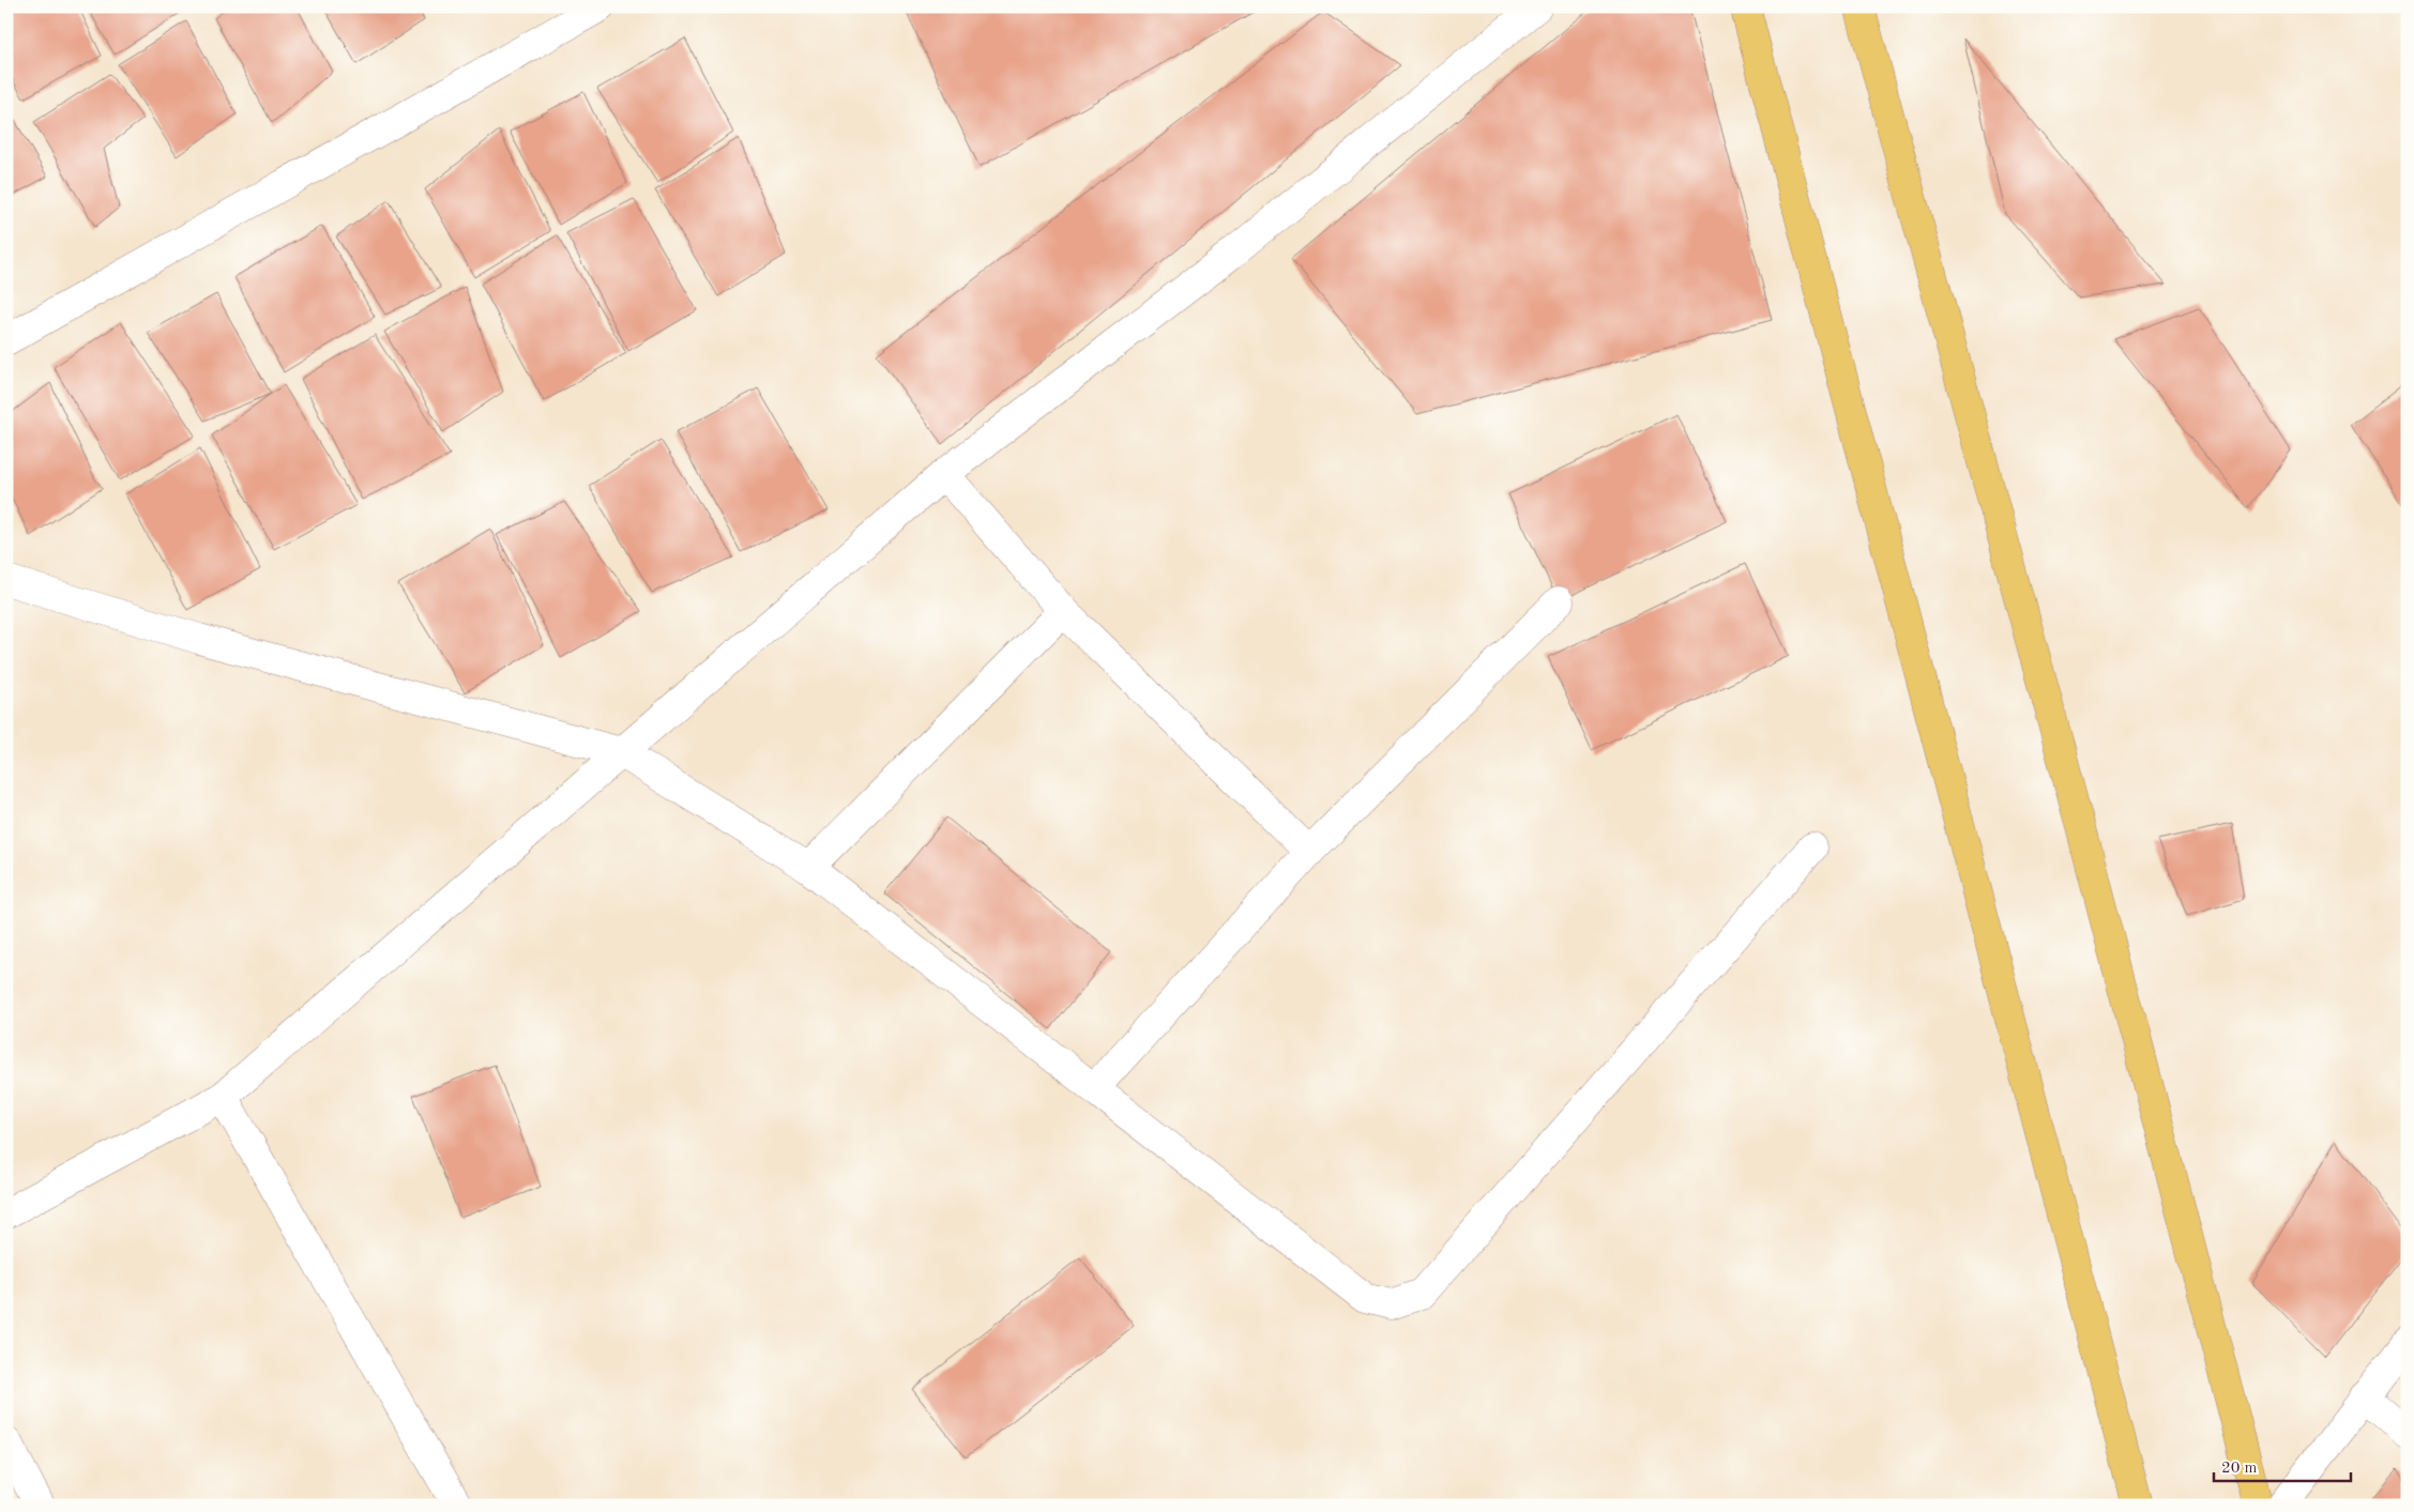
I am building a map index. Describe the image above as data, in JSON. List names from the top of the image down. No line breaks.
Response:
{"scale_bar":"20 m"}
